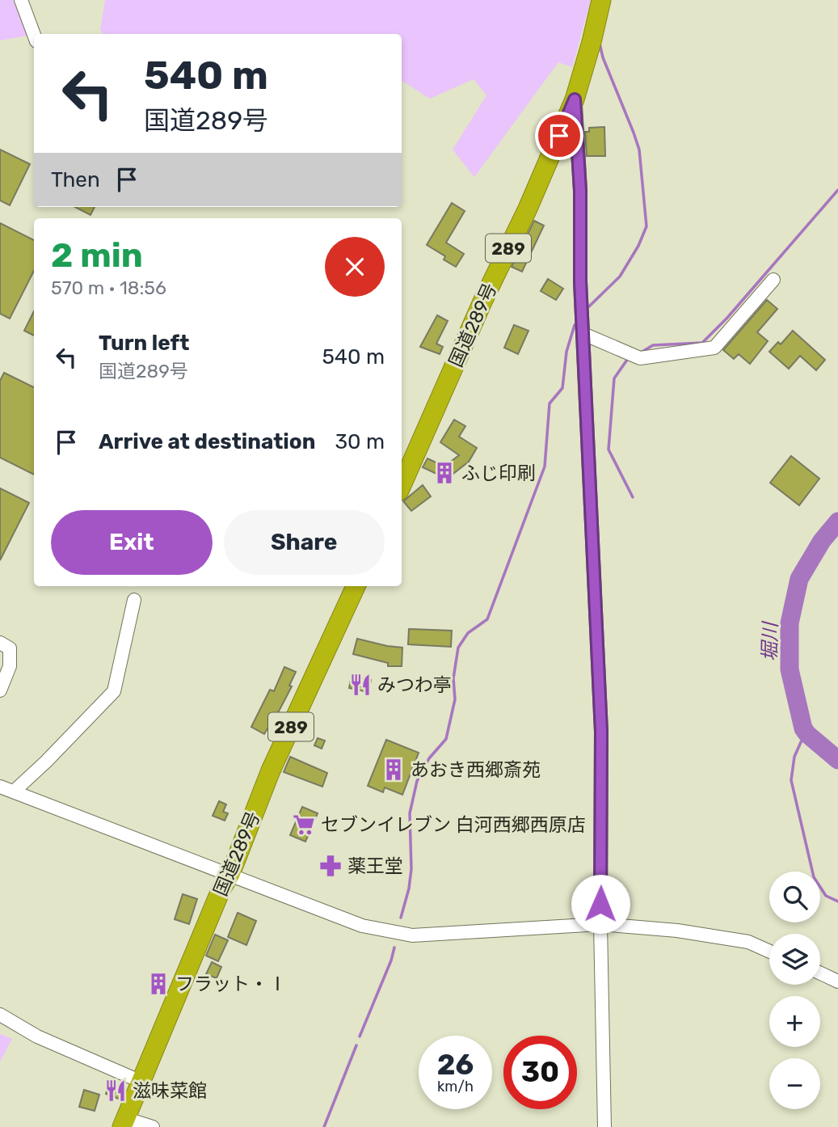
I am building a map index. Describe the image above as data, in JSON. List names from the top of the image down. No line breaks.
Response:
{"streets":{"highway":["289","国道289号"]},"water":["堀川"],"places":{"building":["ふじ印刷","あおき西郷斎苑","フラット・Ⅰ"],"restaurant":["みつわ亭","滋味菜館"],"supermarket":["セブンイレブン 白河西郷西原店"],"pharmacy":["薬王堂"]},"page":{"turn":["540 m","国道289号"],"then":"Then","heading":["2 min","570 m · 18:56"],"list":[{"name":"Turn left","note":"国道289号","value":"540 m"},{"name":"Arrive at destination","value":"30 m"}],"buttons":["Exit","Share"],"map_buttons":["+","−"],"speed":"26 km/h","limit":"30"}}
